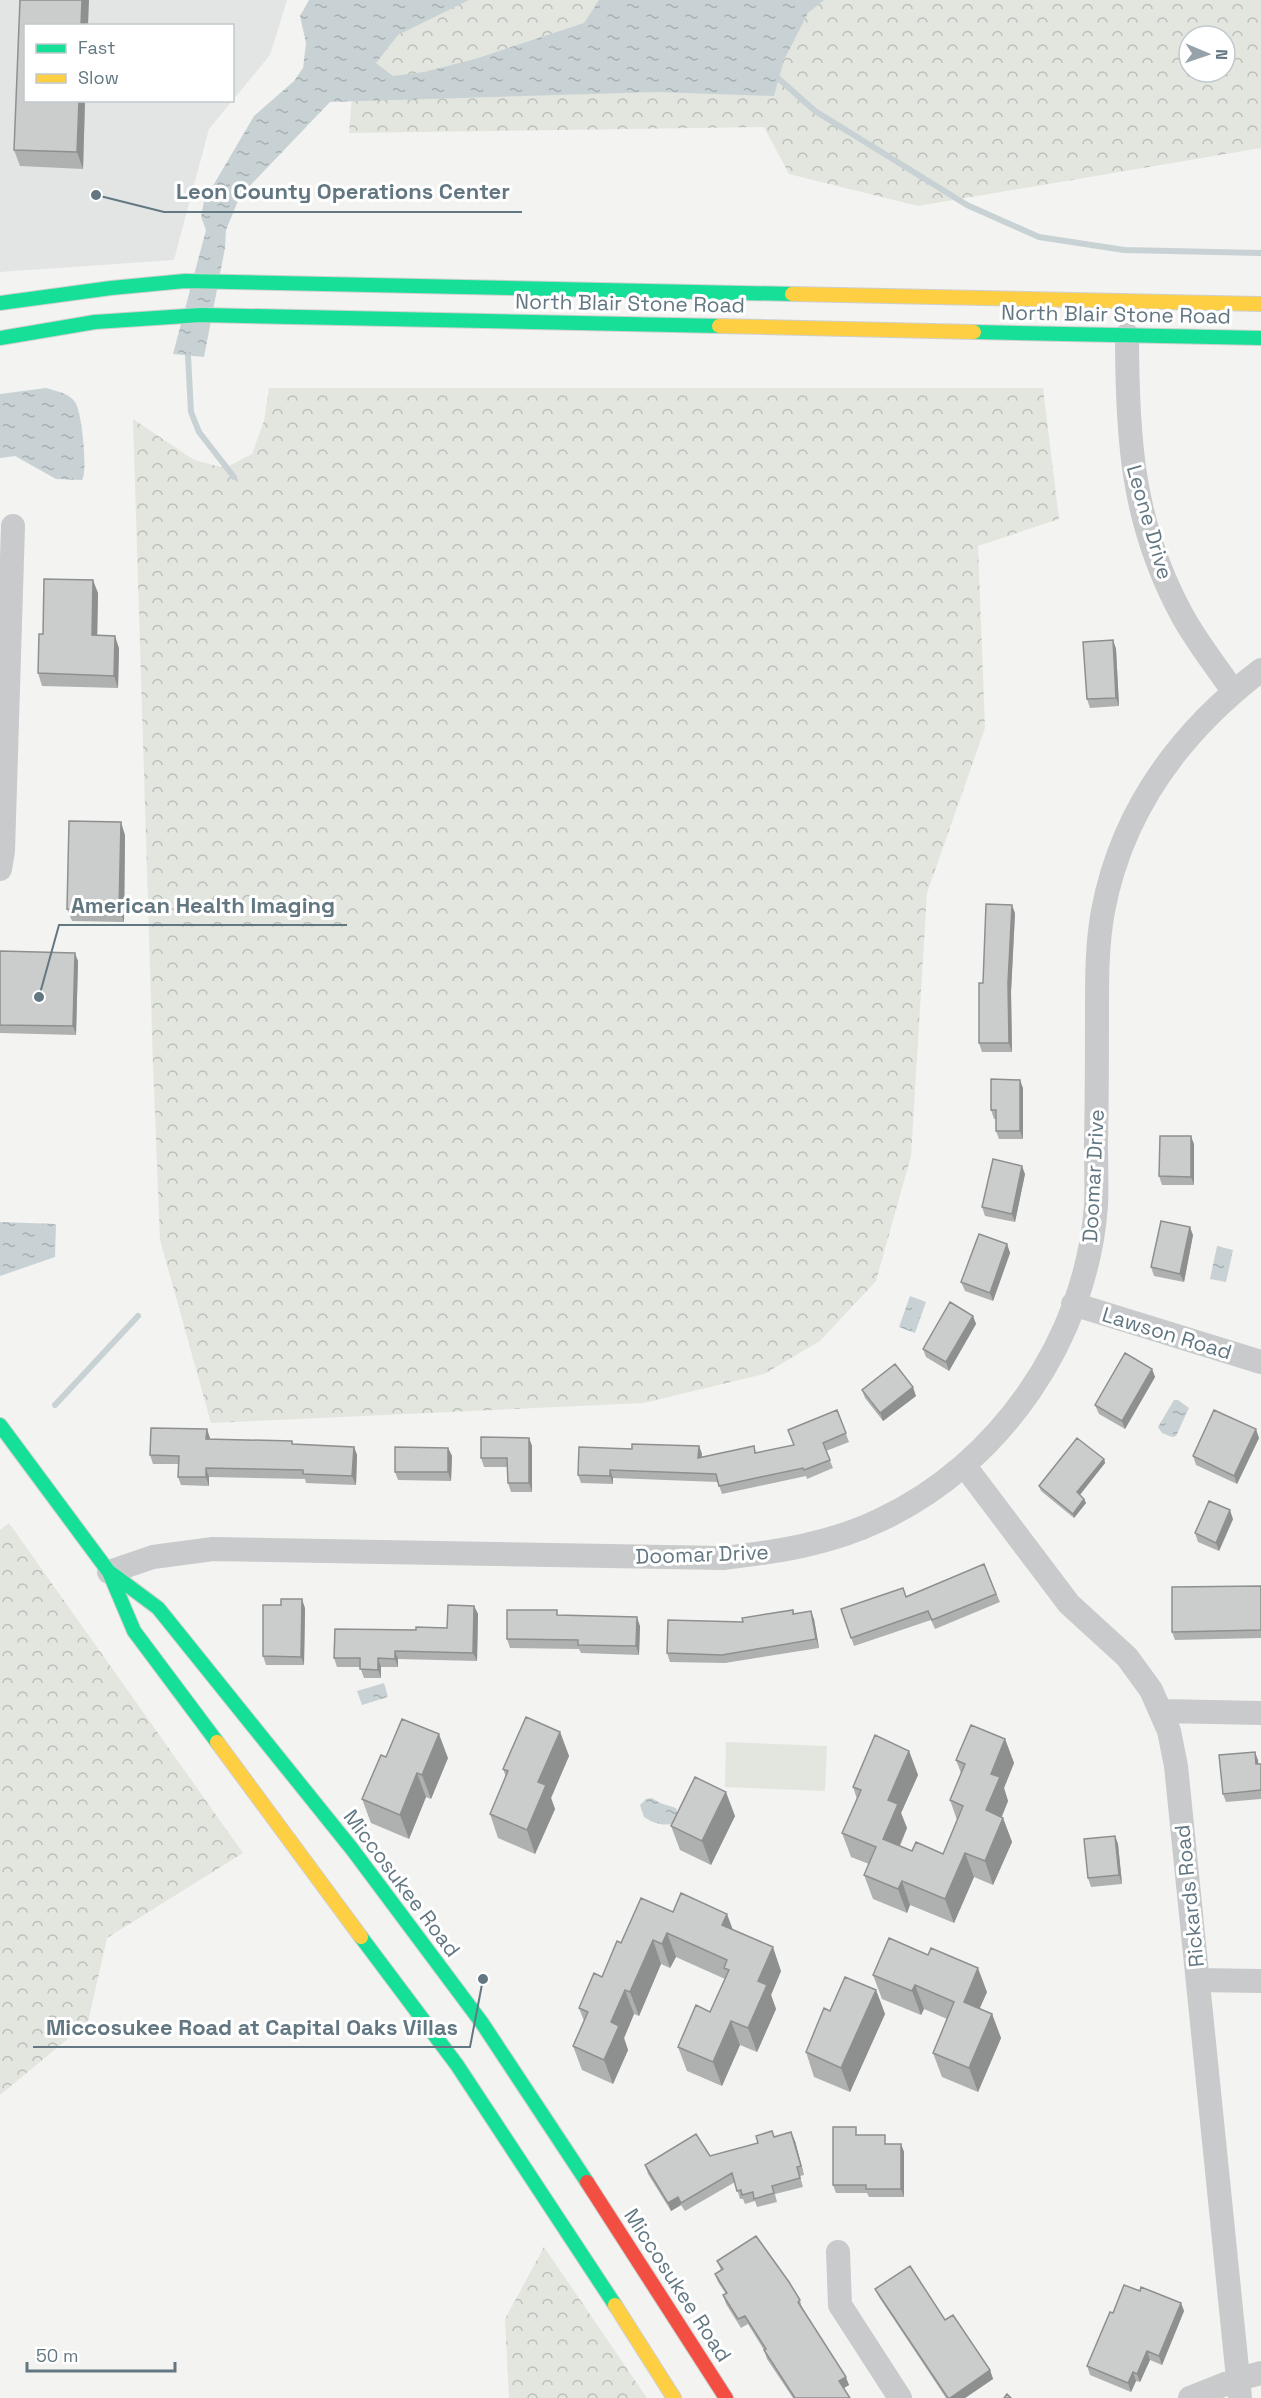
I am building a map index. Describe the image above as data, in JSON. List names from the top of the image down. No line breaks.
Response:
{"streets":{"main road":["North Blair Stone Road","Miccosukee Road"],"street":["Leone Drive","Doomar Drive","Lawson Road","Rickards Road"]},"crossings":[["North Blair Stone Road","Leone Drive"],["Leone Drive","Doomar Drive"],["Doomar Drive","Lawson Road"],["Doomar Drive","Miccosukee Road"],["Doomar Drive","Rickards Road"]],"places":["Leon County Operations Center","American Health Imaging","Miccosukee Road at Capital Oaks Villas"],"legend":["Fast","Slow"],"scale_bar":"50 m","north":"right"}
